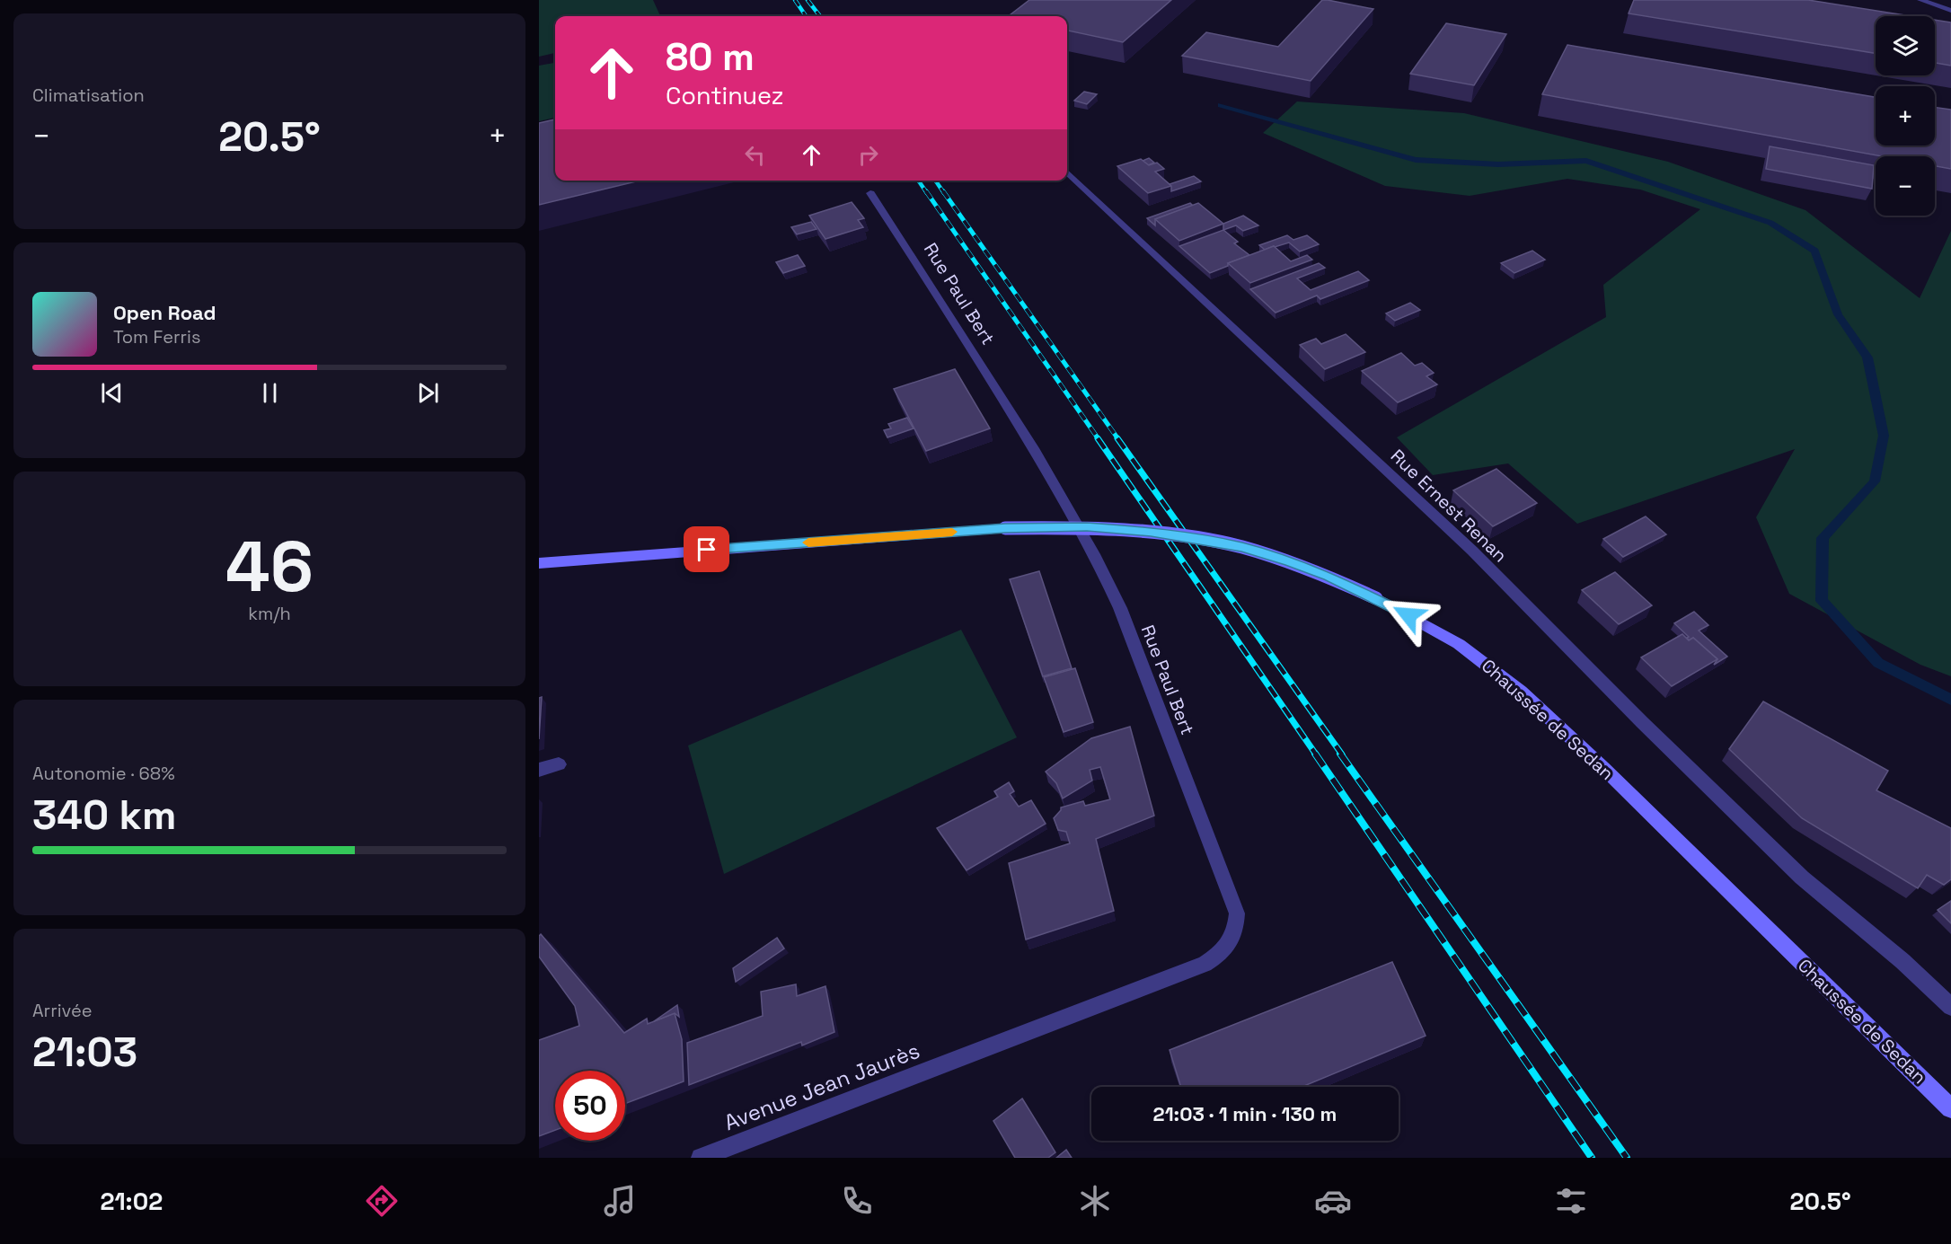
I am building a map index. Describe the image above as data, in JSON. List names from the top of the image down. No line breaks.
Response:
{"streets":{"main road":["Chaussée de Sedan"],"street":["Rue Paul Bert","Rue Ernest Renan","Avenue Jean Jaurès"]},"crossings":[["Rue Paul Bert","Avenue Jean Jaurès"]],"page":{"tile":["Climatisation",["46","km/h"],["Autonomie · 68%","340 km"],["Arrivée","21:03"]],"map_buttons":["+","−"],"turn":["80 m","Continuez"],"heat":["−","20.5°","+"],"song":["Open Road","Tom Ferris"],"limit":"50","trip":"21:03 · 1 min · 130 m","tabs":["21:02","20.5°"]}}
